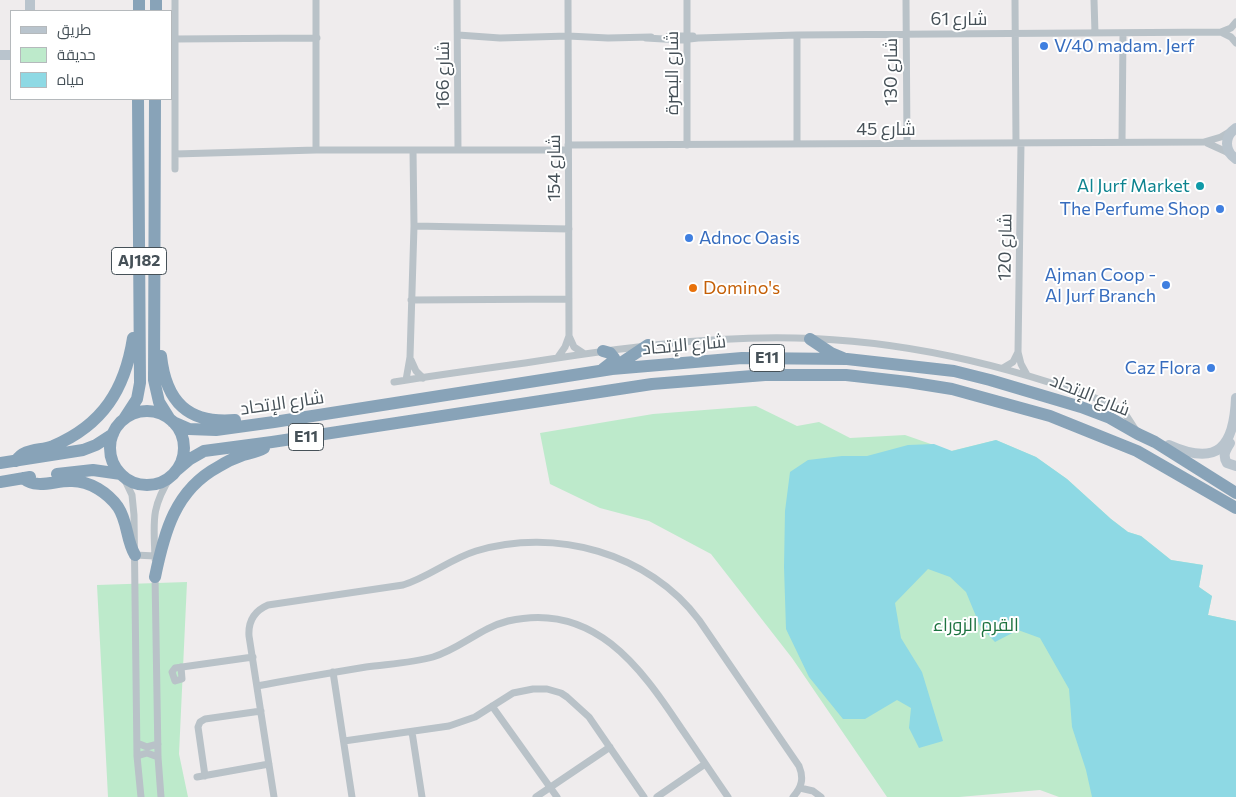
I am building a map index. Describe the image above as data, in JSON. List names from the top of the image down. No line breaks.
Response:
{"streets":{"highway":["AJ182","شارع الإتحاد","E11"],"street":["شارع 61","شارع 130","شارع البصرة","شارع 166","شارع 45","شارع 154","شارع 120"]},"crossings":[["شارع 61","شارع 130"],["شارع 61","شارع البصرة"],["شارع 61","شارع 166"],["شارع 61","شارع 154"],["شارع 61","شارع 120"],["شارع 130","شارع 45"],["شارع البصرة","شارع 45"],["شارع 166","شارع 45"],["شارع 45","شارع 154"],["شارع 45","شارع 120"],["AJ182","شارع الإتحاد"]],"parks":["القرم الزوراء"],"places":["V/40 madam. Jerf","Al Jurf Market","The Perfume Shop","Adnoc Oasis","Ajman Coop - Al Jurf Branch","Domino's","Caz Flora"],"legend":["طريق","حديقة","مياه"]}
